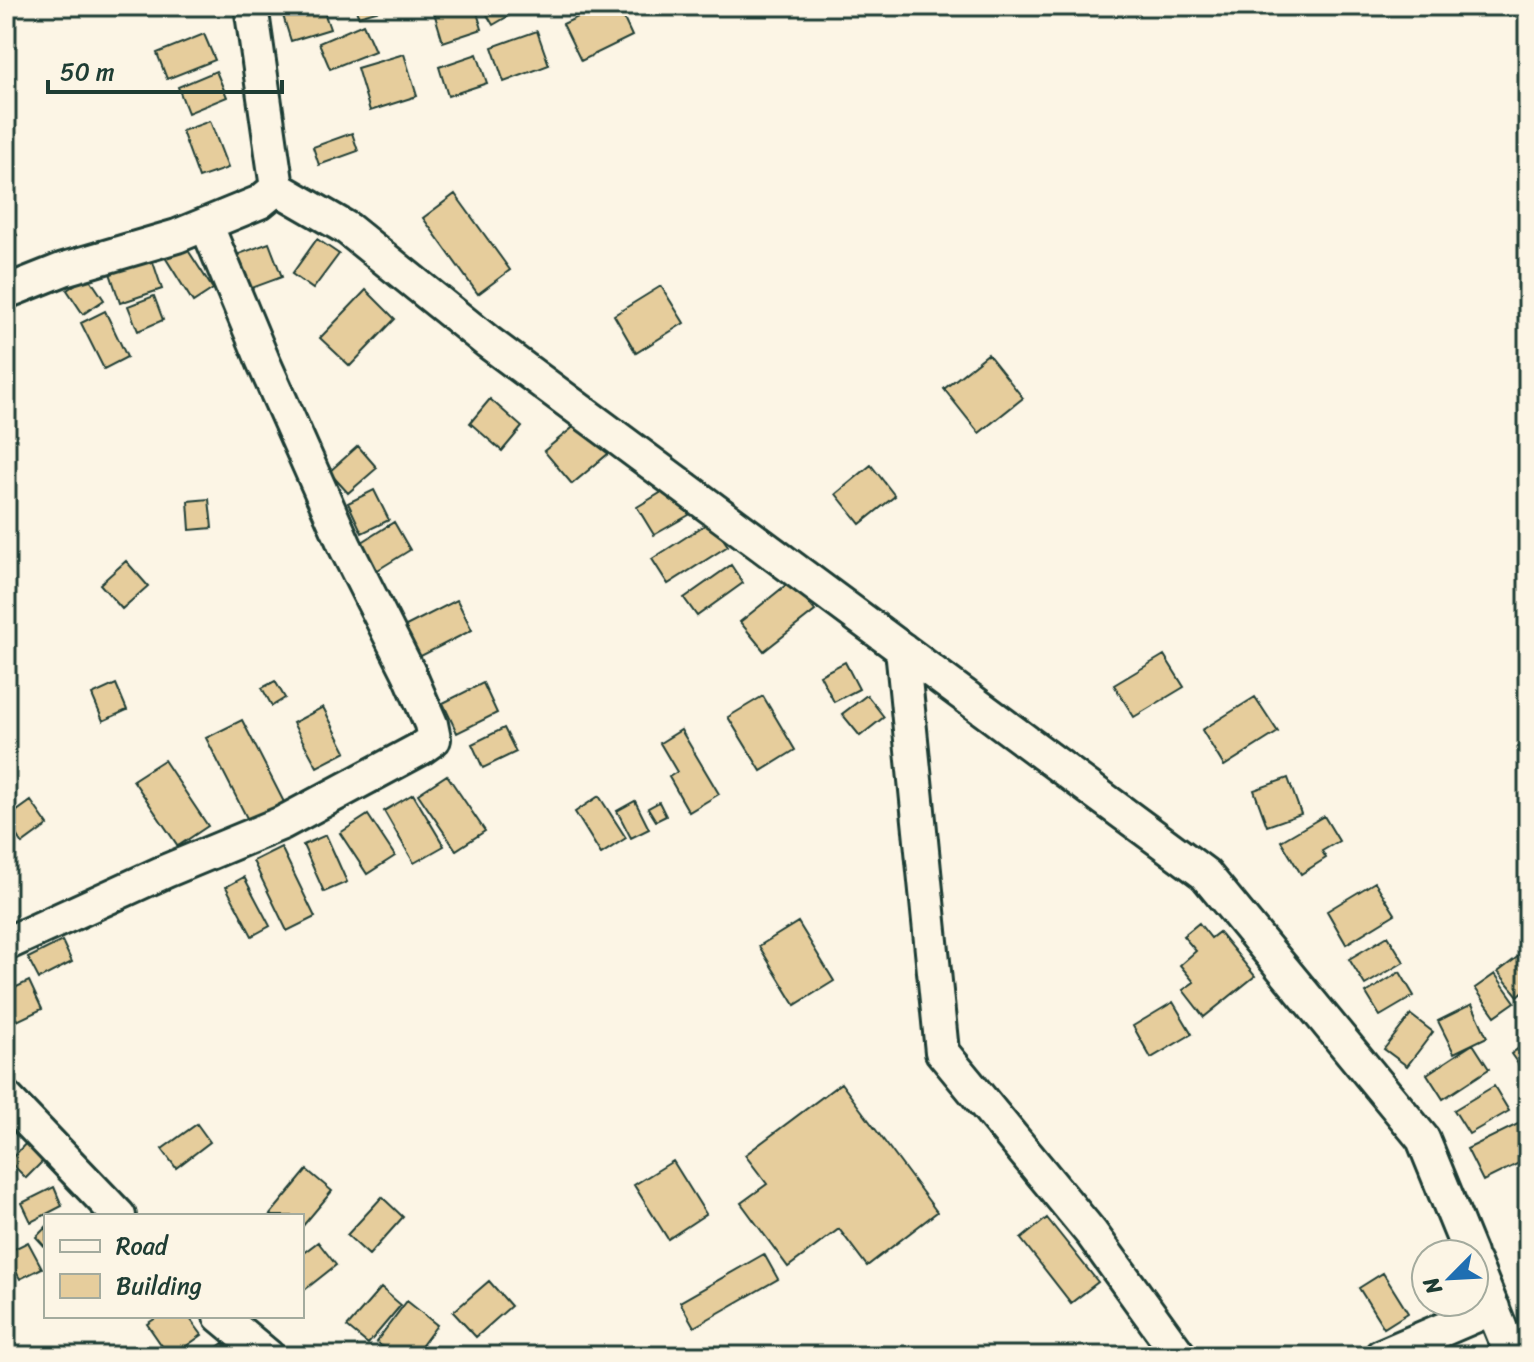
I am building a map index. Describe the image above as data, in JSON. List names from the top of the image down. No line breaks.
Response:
{"legend":["Road","Building"],"scale_bar":"50 m","north":"bottom left"}
